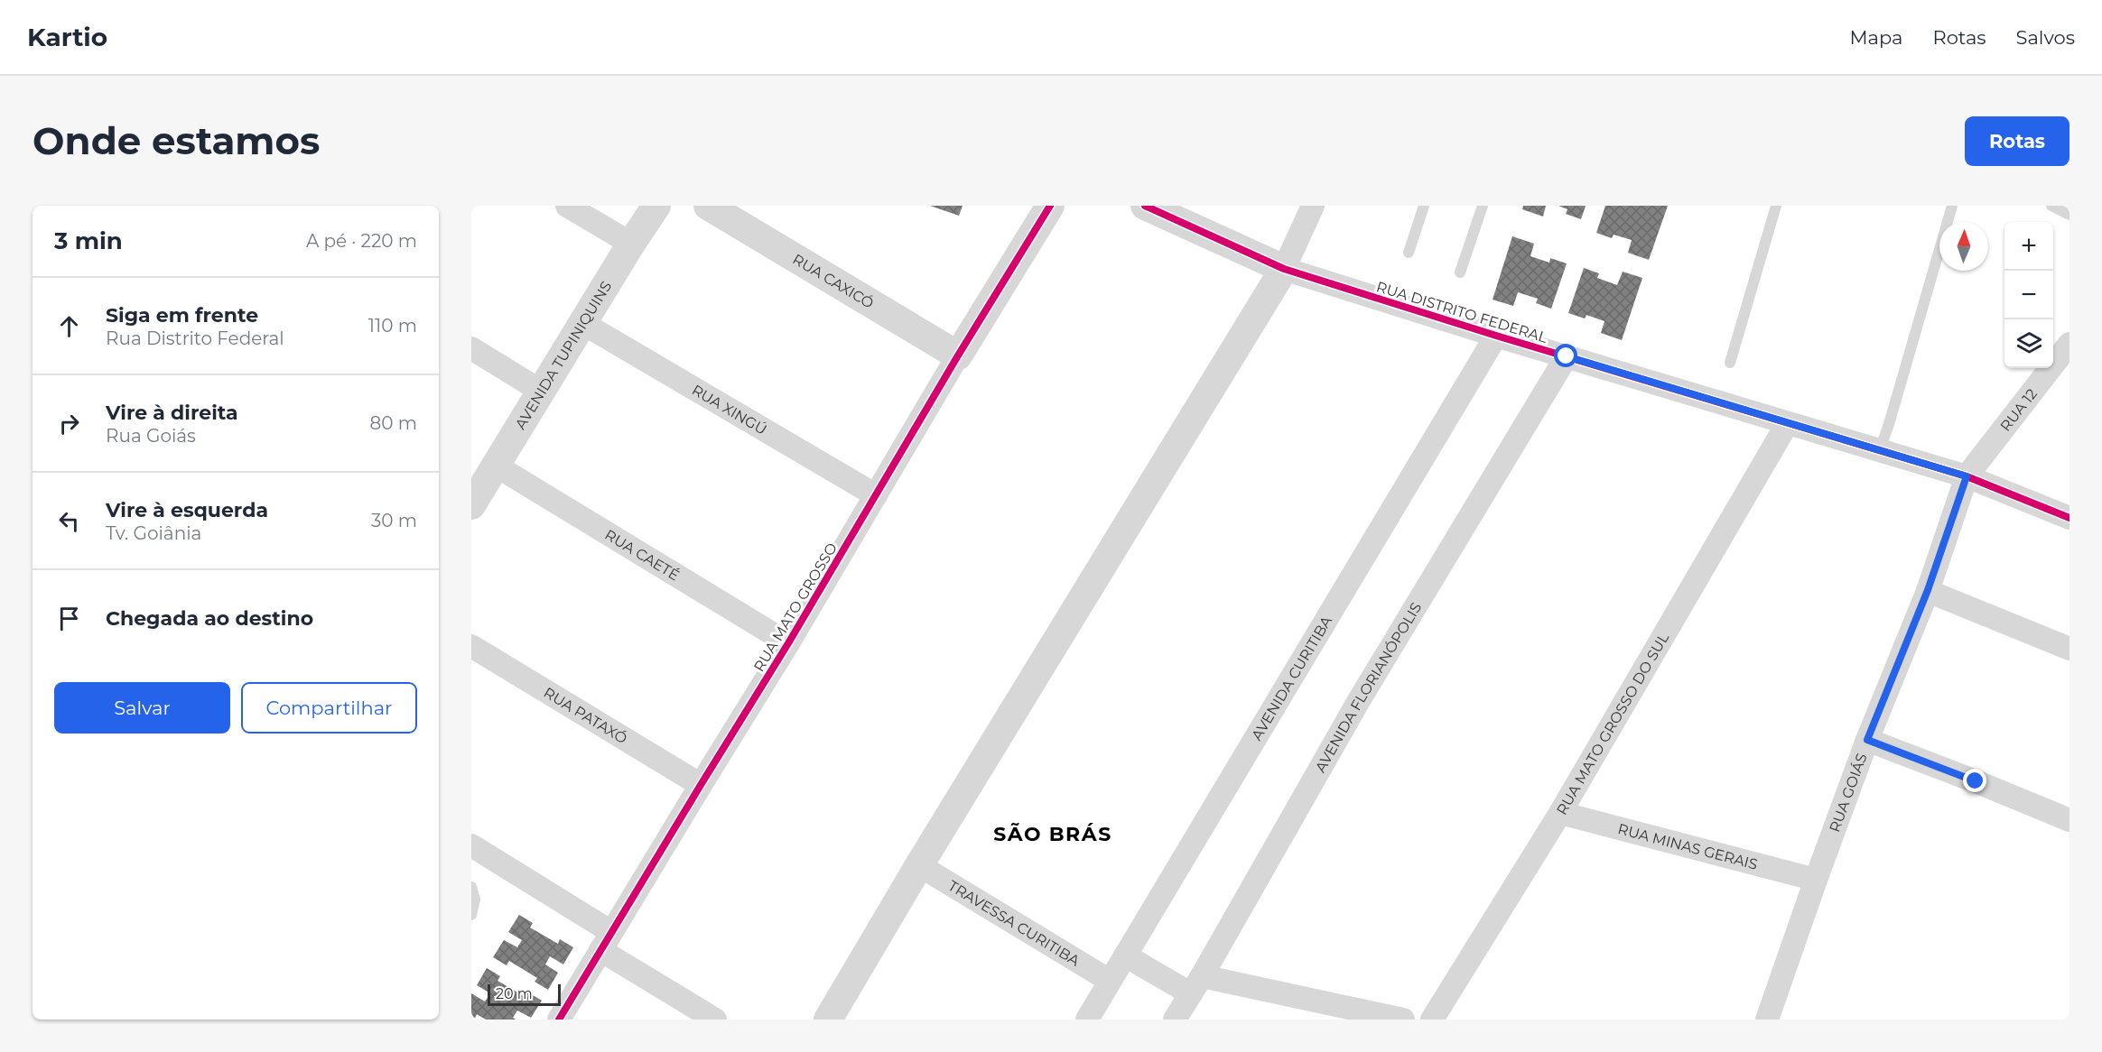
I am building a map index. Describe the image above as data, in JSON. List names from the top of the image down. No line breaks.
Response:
{"streets":{"street":["RUA CAXICÓ","RUA DISTRITO FEDERAL","AVENIDA TUPINIQUINS","RUA XINGÚ","RUA 12","RUA CAETÉ","RUA MATO GROSSO","AVENIDA CURITIBA","AVENIDA FLORIANÓPOLIS","RUA PATAXÓ","RUA MATO GROSSO DO SUL","RUA GOIÁS","RUA MINAS GERAIS","TRAVESSA CURITIBA"]},"crossings":[["RUA CAXICÓ","RUA MATO GROSSO"],["RUA DISTRITO FEDERAL","RUA 12"],["RUA DISTRITO FEDERAL","AVENIDA CURITIBA"],["RUA DISTRITO FEDERAL","AVENIDA FLORIANÓPOLIS"],["RUA DISTRITO FEDERAL","RUA MATO GROSSO DO SUL"],["RUA DISTRITO FEDERAL","RUA GOIÁS"],["AVENIDA TUPINIQUINS","RUA XINGÚ"],["AVENIDA TUPINIQUINS","RUA CAETÉ"],["RUA XINGÚ","RUA MATO GROSSO"],["RUA 12","RUA GOIÁS"],["RUA CAETÉ","RUA MATO GROSSO"],["RUA MATO GROSSO","RUA PATAXÓ"],["AVENIDA CURITIBA","TRAVESSA CURITIBA"],["RUA MATO GROSSO DO SUL","RUA MINAS GERAIS"],["RUA GOIÁS","RUA MINAS GERAIS"]],"districts":["SÃO BRÁS"],"scale_bar":"20 m","north":"top","page":{"header":"Kartio","nav":["Mapa","Rotas","Salvos"],"buttons":["Rotas",["Salvar","Compartilhar"]],"title":"Onde estamos","heading":["3 min","A pé · 220 m"],"map_buttons":["+","−"],"list":[["Siga em frente","Rua Distrito Federal","110 m"],["Vire à direita","Rua Goiás","80 m"],["Vire à esquerda","Tv. Goiânia","30 m"],"Chegada ao destino"],"scale":"20 m"}}
